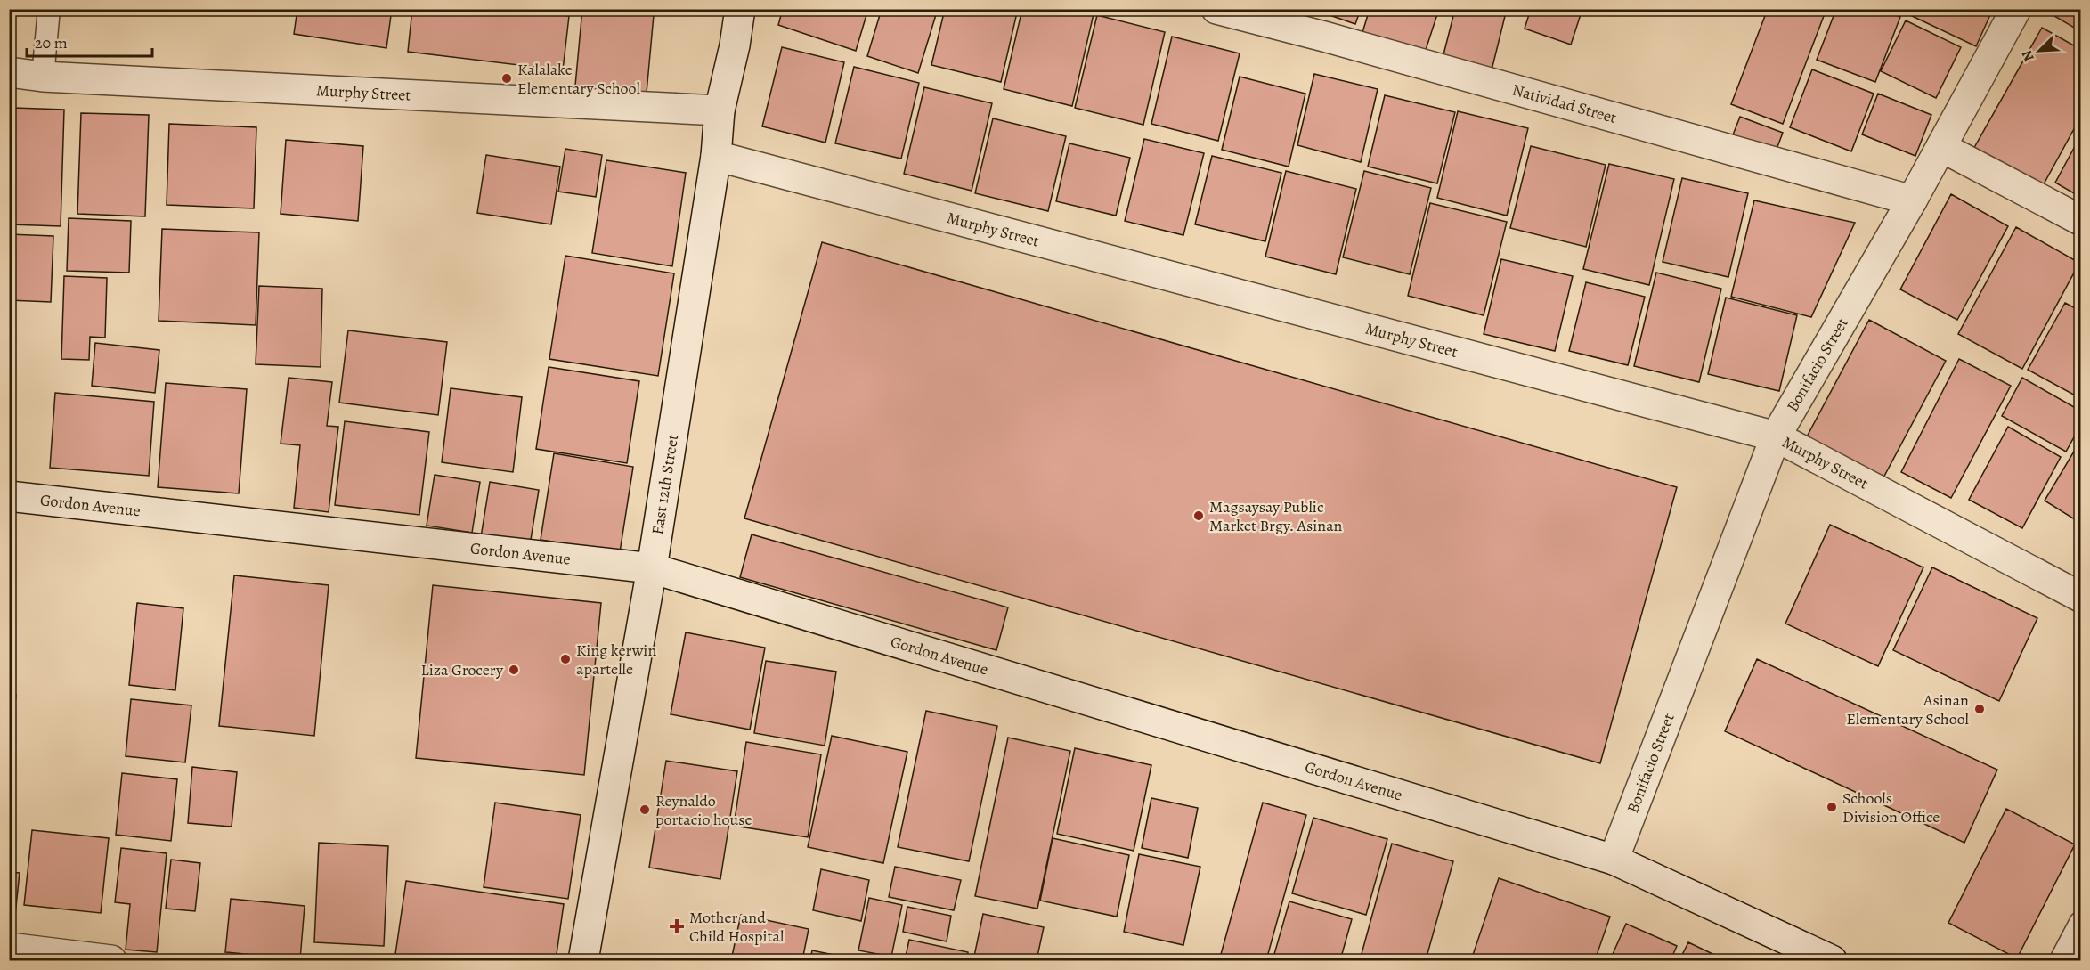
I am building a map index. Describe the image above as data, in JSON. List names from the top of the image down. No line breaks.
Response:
{"streets":{"street":["Murphy Street","Natividad Street","Bonifacio Street","East 12th Street","Gordon Avenue"]},"crossings":[["Murphy Street","Bonifacio Street"],["Murphy Street","East 12th Street"],["Natividad Street","Bonifacio Street"],["Bonifacio Street","Gordon Avenue"],["East 12th Street","Gordon Avenue"]],"places":{"other":["Kalalake Elementary School","Magsaysay Public Market Brgy. Asinan","King kerwin apartelle","Liza Grocery","Asinan Elementary School","Schools Division Office","Reynaldo portacio house"],"health":["Mother and Child Hospital"]},"scale_bar":"20 m","north":"bottom left"}
